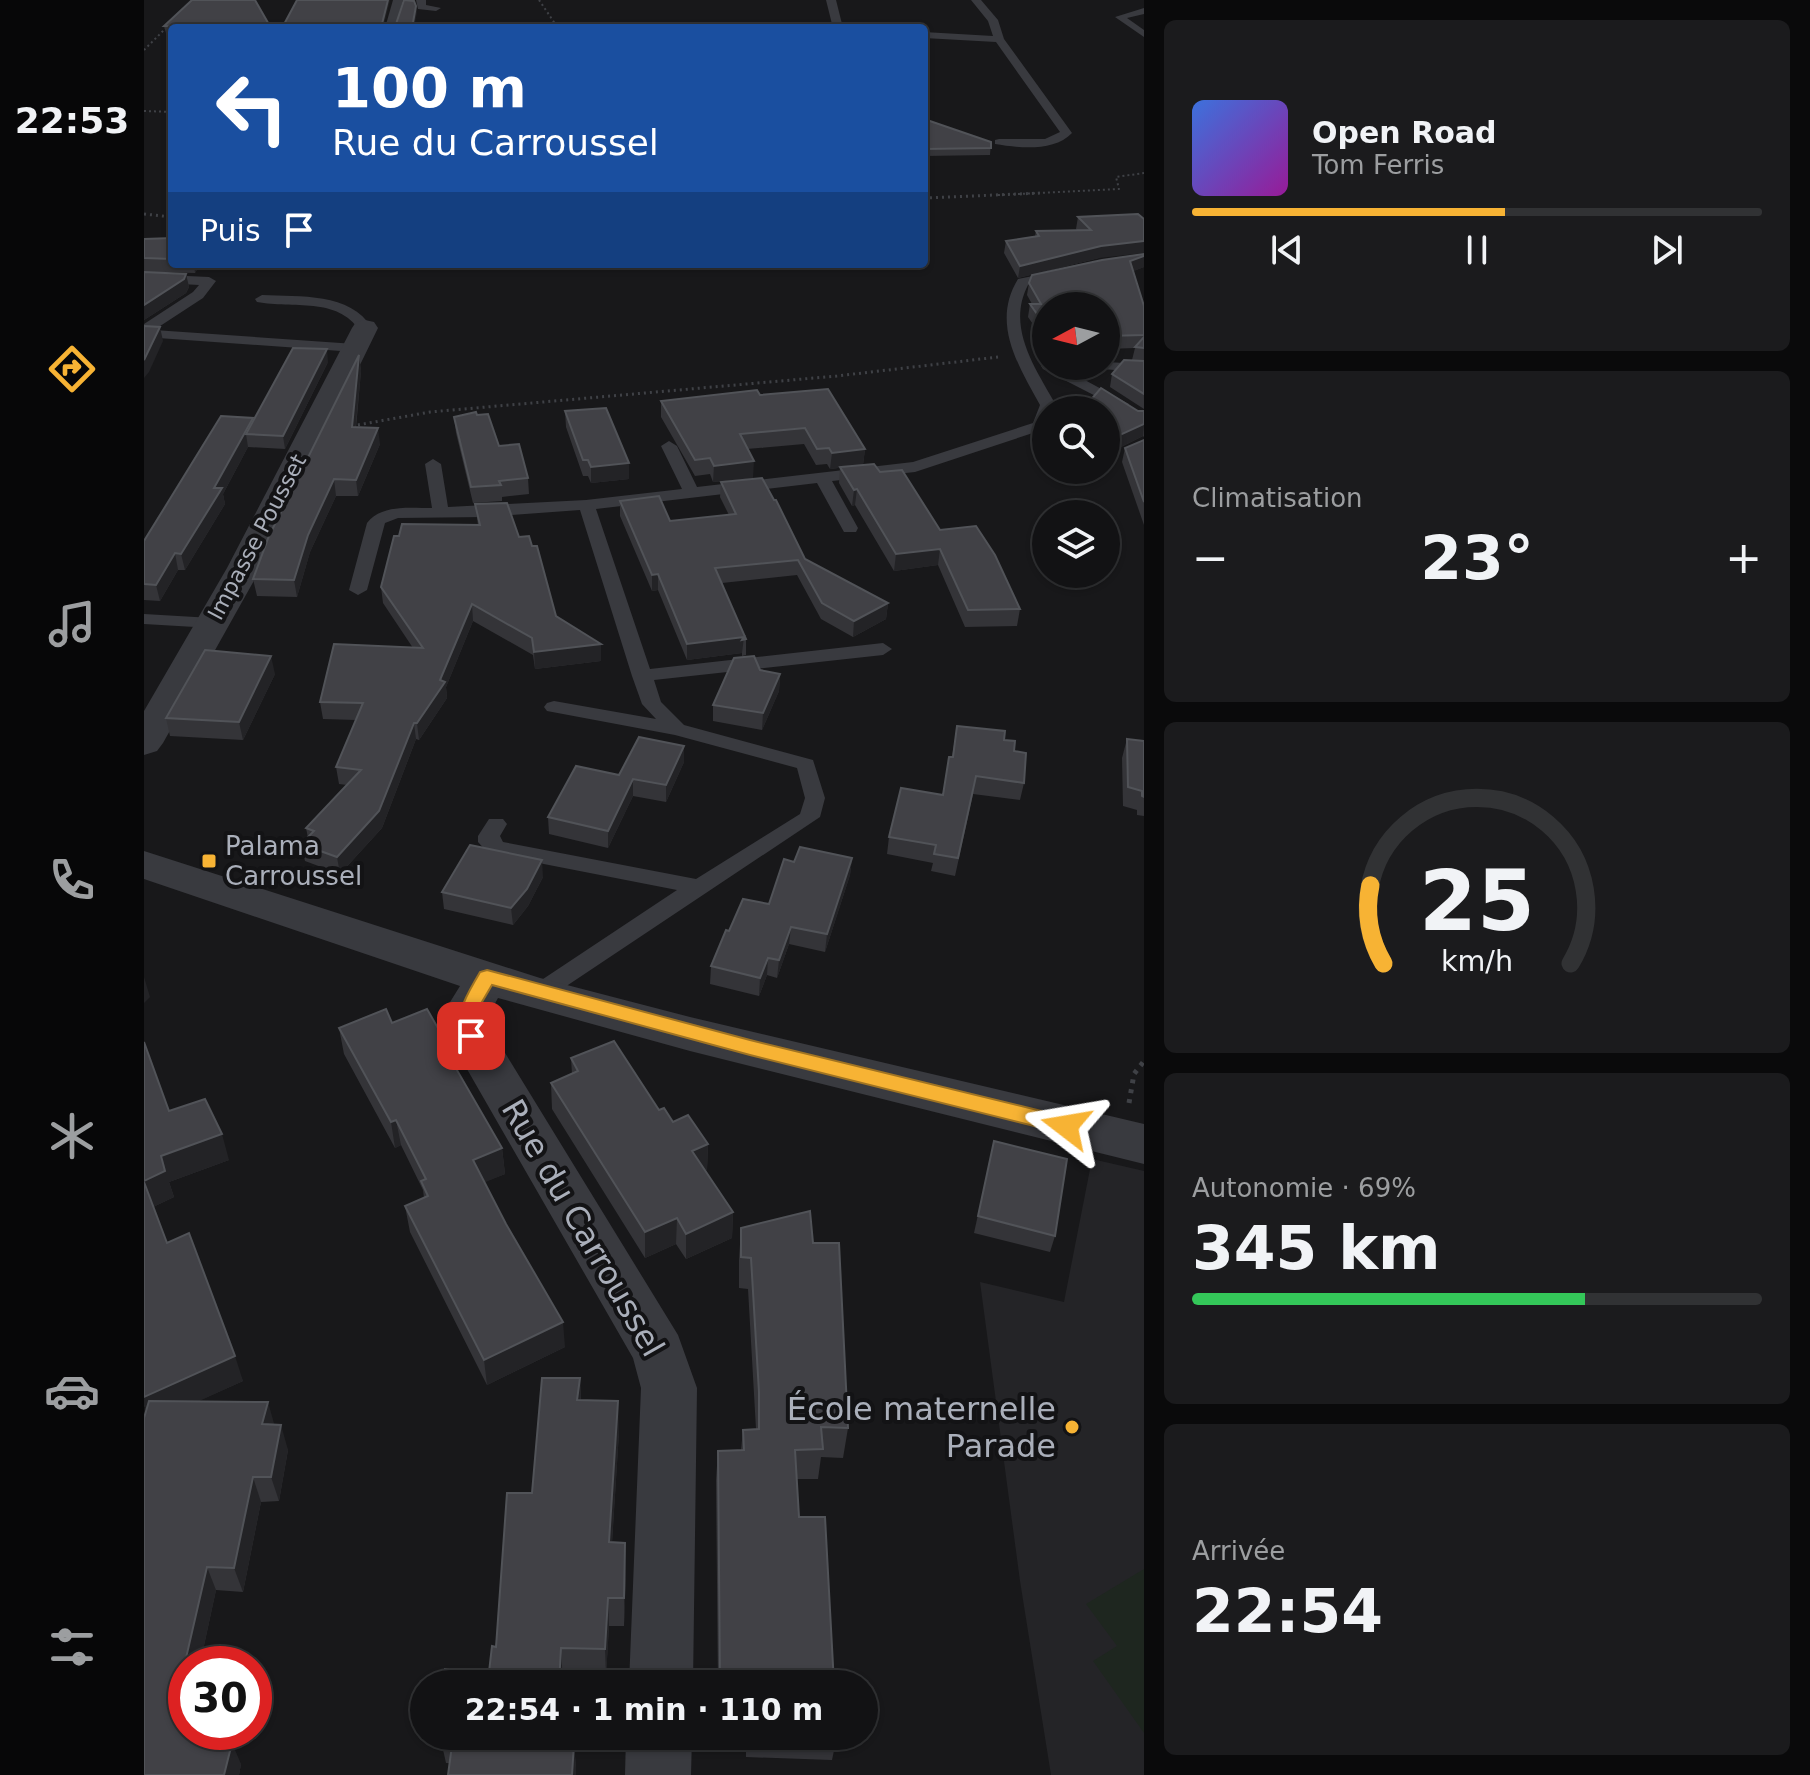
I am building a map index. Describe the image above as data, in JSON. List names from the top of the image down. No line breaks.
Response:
{"streets":{"street":["Impasse Pousset","Rue du Carroussel"]},"places":{"transit":["Palama Carroussel"],"other":["École maternelle Parade"]},"north":"left","page":{"tabs":"22:53","turn":["100 m","Rue du Carroussel"],"song":["Open Road","Tom Ferris"],"then":"Puis","tile":["Climatisation",["Autonomie · 69%","345 km"],["Arrivée","22:54"]],"heat":["−","23°","+"],"limit":"30","trip":"22:54 · 1 min · 110 m","gauge":["25","km/h"]}}
